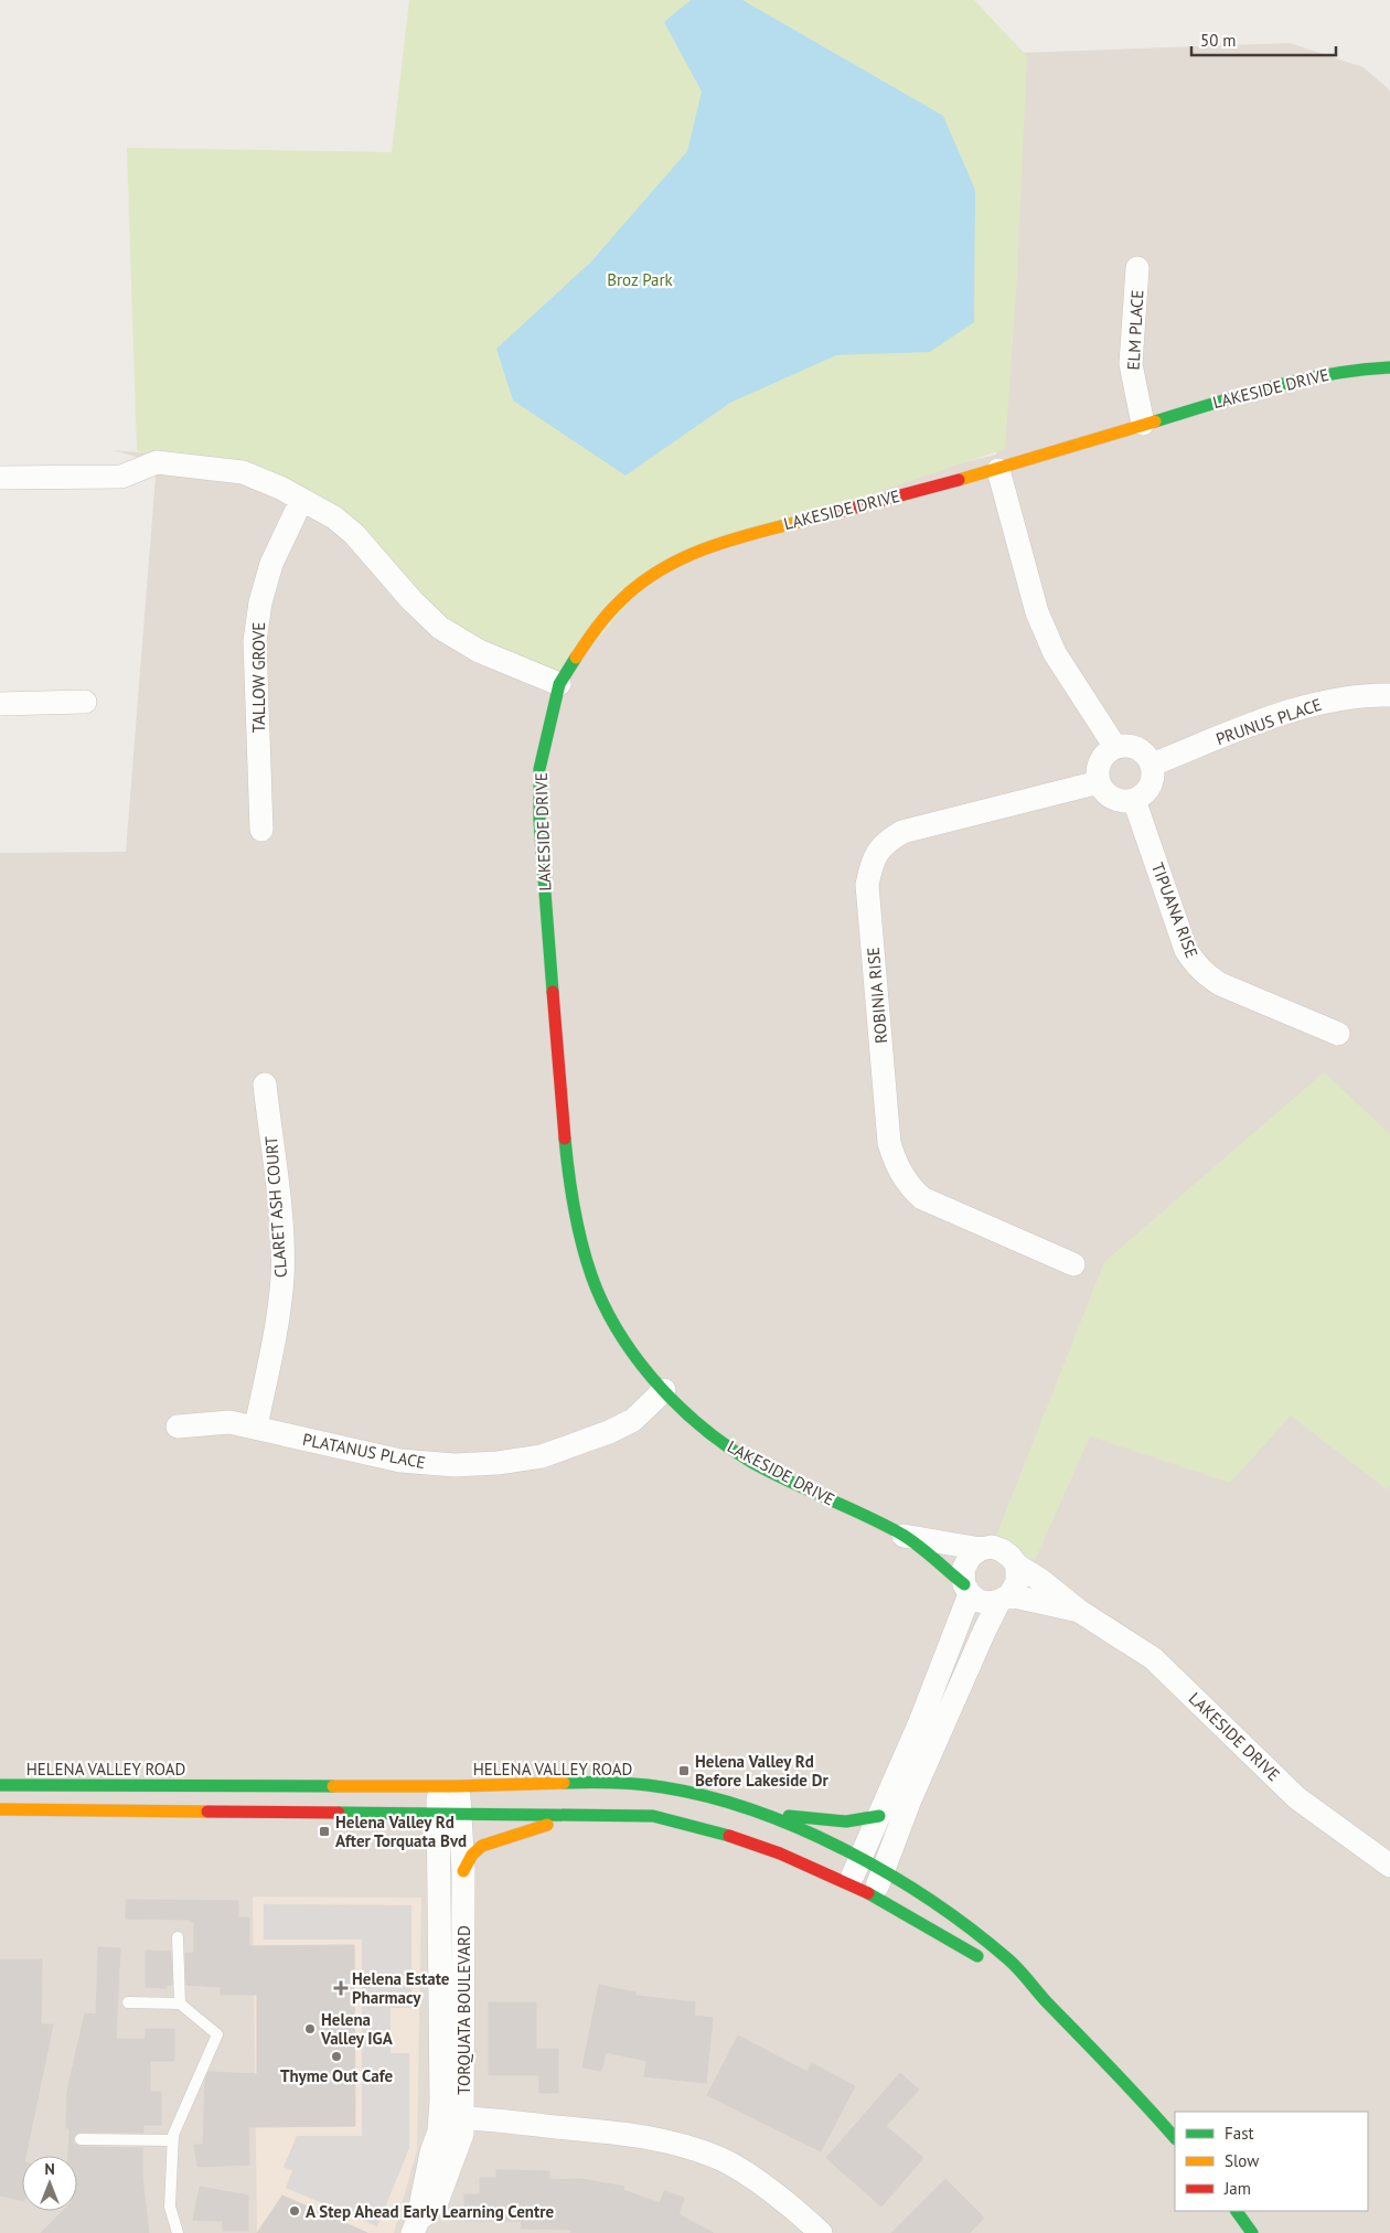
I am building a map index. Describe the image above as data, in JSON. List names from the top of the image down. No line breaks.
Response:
{"streets":{"street":["ELM PLACE","LAKESIDE DRIVE","TALLOW GROVE","PRUNUS PLACE","TIPUANA RISE","ROBINIA RISE","CLARET ASH COURT","PLATANUS PLACE","HELENA VALLEY ROAD","TORQUATA BOULEVARD"]},"crossings":[["ELM PLACE","LAKESIDE DRIVE"],["LAKESIDE DRIVE","PLATANUS PLACE"],["PRUNUS PLACE","TIPUANA RISE"],["PRUNUS PLACE","ROBINIA RISE"],["TIPUANA RISE","ROBINIA RISE"],["CLARET ASH COURT","PLATANUS PLACE"],["HELENA VALLEY ROAD","TORQUATA BOULEVARD"]],"parks":["Broz Park"],"places":{"transit":["Helena Valley Rd Before Lakeside Dr","Helena Valley Rd After Torquata Bvd"],"health":["Helena Estate Pharmacy"],"other":["Helena Valley IGA","Thyme Out Cafe","A Step Ahead Early Learning Centre"]},"legend":["Fast","Slow","Jam"],"scale_bar":"50 m","north":"top"}
